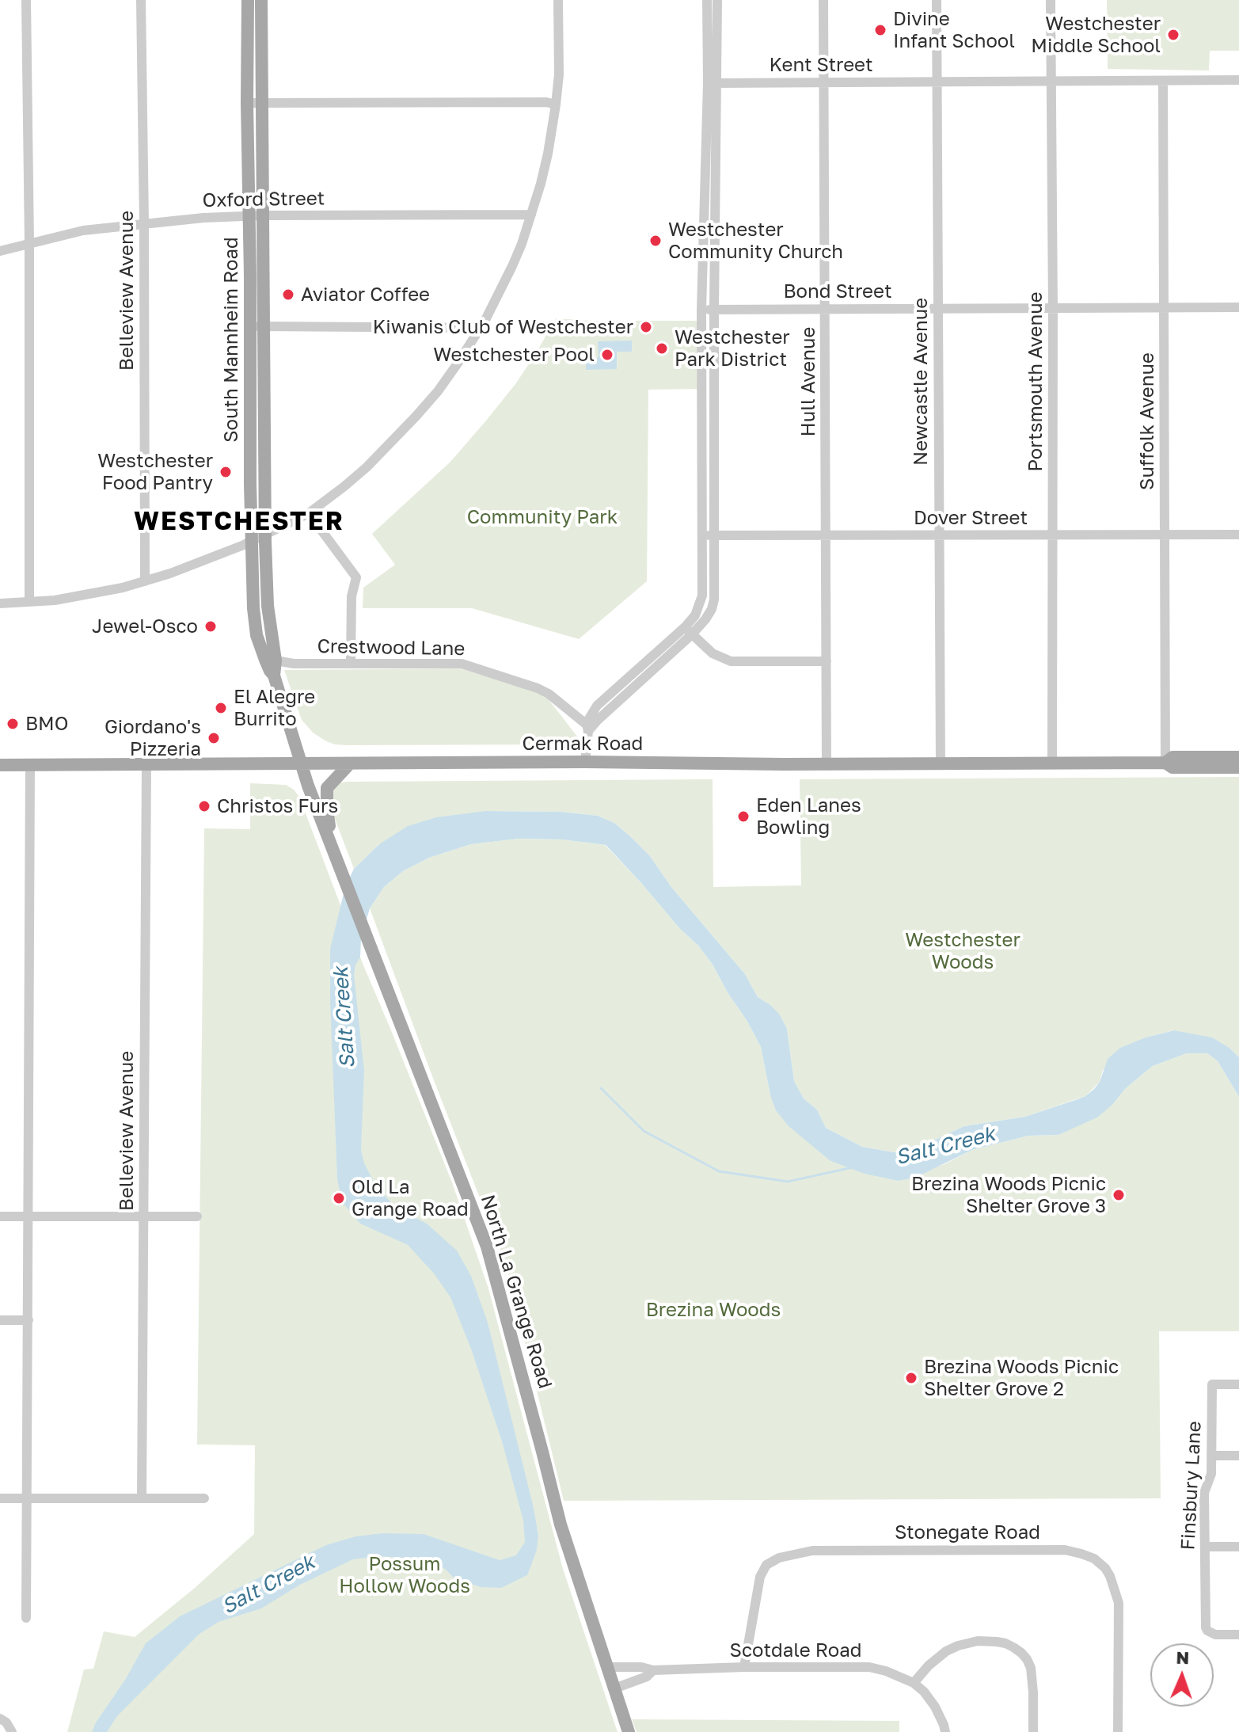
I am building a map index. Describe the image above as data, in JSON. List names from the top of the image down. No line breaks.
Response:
{"streets":{"main road":["South Mannheim Road","Cermak Road","North La Grange Road"],"street":["Kent Street","Oxford Street","Belleview Avenue","Bond Street","Hull Avenue","Newcastle Avenue","Portsmouth Avenue","Suffolk Avenue","Dover Street","Crestwood Lane","Finsbury Lane","Stonegate Road","Scotdale Road"]},"crossings":[["Kent Street","Hull Avenue"],["Kent Street","Newcastle Avenue"],["Kent Street","Portsmouth Avenue"],["Kent Street","Suffolk Avenue"],["Oxford Street","Belleview Avenue"],["Oxford Street","South Mannheim Road"],["Belleview Avenue","Cermak Road"],["Bond Street","Hull Avenue"],["Bond Street","Newcastle Avenue"],["Bond Street","Portsmouth Avenue"],["Bond Street","Suffolk Avenue"],["South Mannheim Road","Crestwood Lane"],["South Mannheim Road","Cermak Road"],["South Mannheim Road","North La Grange Road"],["Hull Avenue","Dover Street"],["Hull Avenue","Cermak Road"],["Newcastle Avenue","Dover Street"],["Newcastle Avenue","Cermak Road"],["Portsmouth Avenue","Dover Street"],["Portsmouth Avenue","Cermak Road"],["Suffolk Avenue","Dover Street"],["Suffolk Avenue","Cermak Road"],["Cermak Road","North La Grange Road"],["North La Grange Road","Scotdale Road"],["Stonegate Road","Scotdale Road"]],"districts":["WESTCHESTER"],"water":["Salt Creek"],"parks":["Community Park","Westchester Woods","Brezina Woods","Possum Hollow Woods"],"places":["Divine Infant School","Westchester Middle School","Westchester Community Church","Aviator Coffee","Kiwanis Club of Westchester","Westchester Park District","Westchester Pool","Westchester Food Pantry","Jewel-Osco","El Alegre Burrito","BMO","Giordano's Pizzeria","Christos Furs","Eden Lanes Bowling","Brezina Woods Picnic Shelter Grove 3","Old La Grange Road","Brezina Woods Picnic Shelter Grove 2"],"north":"top"}
